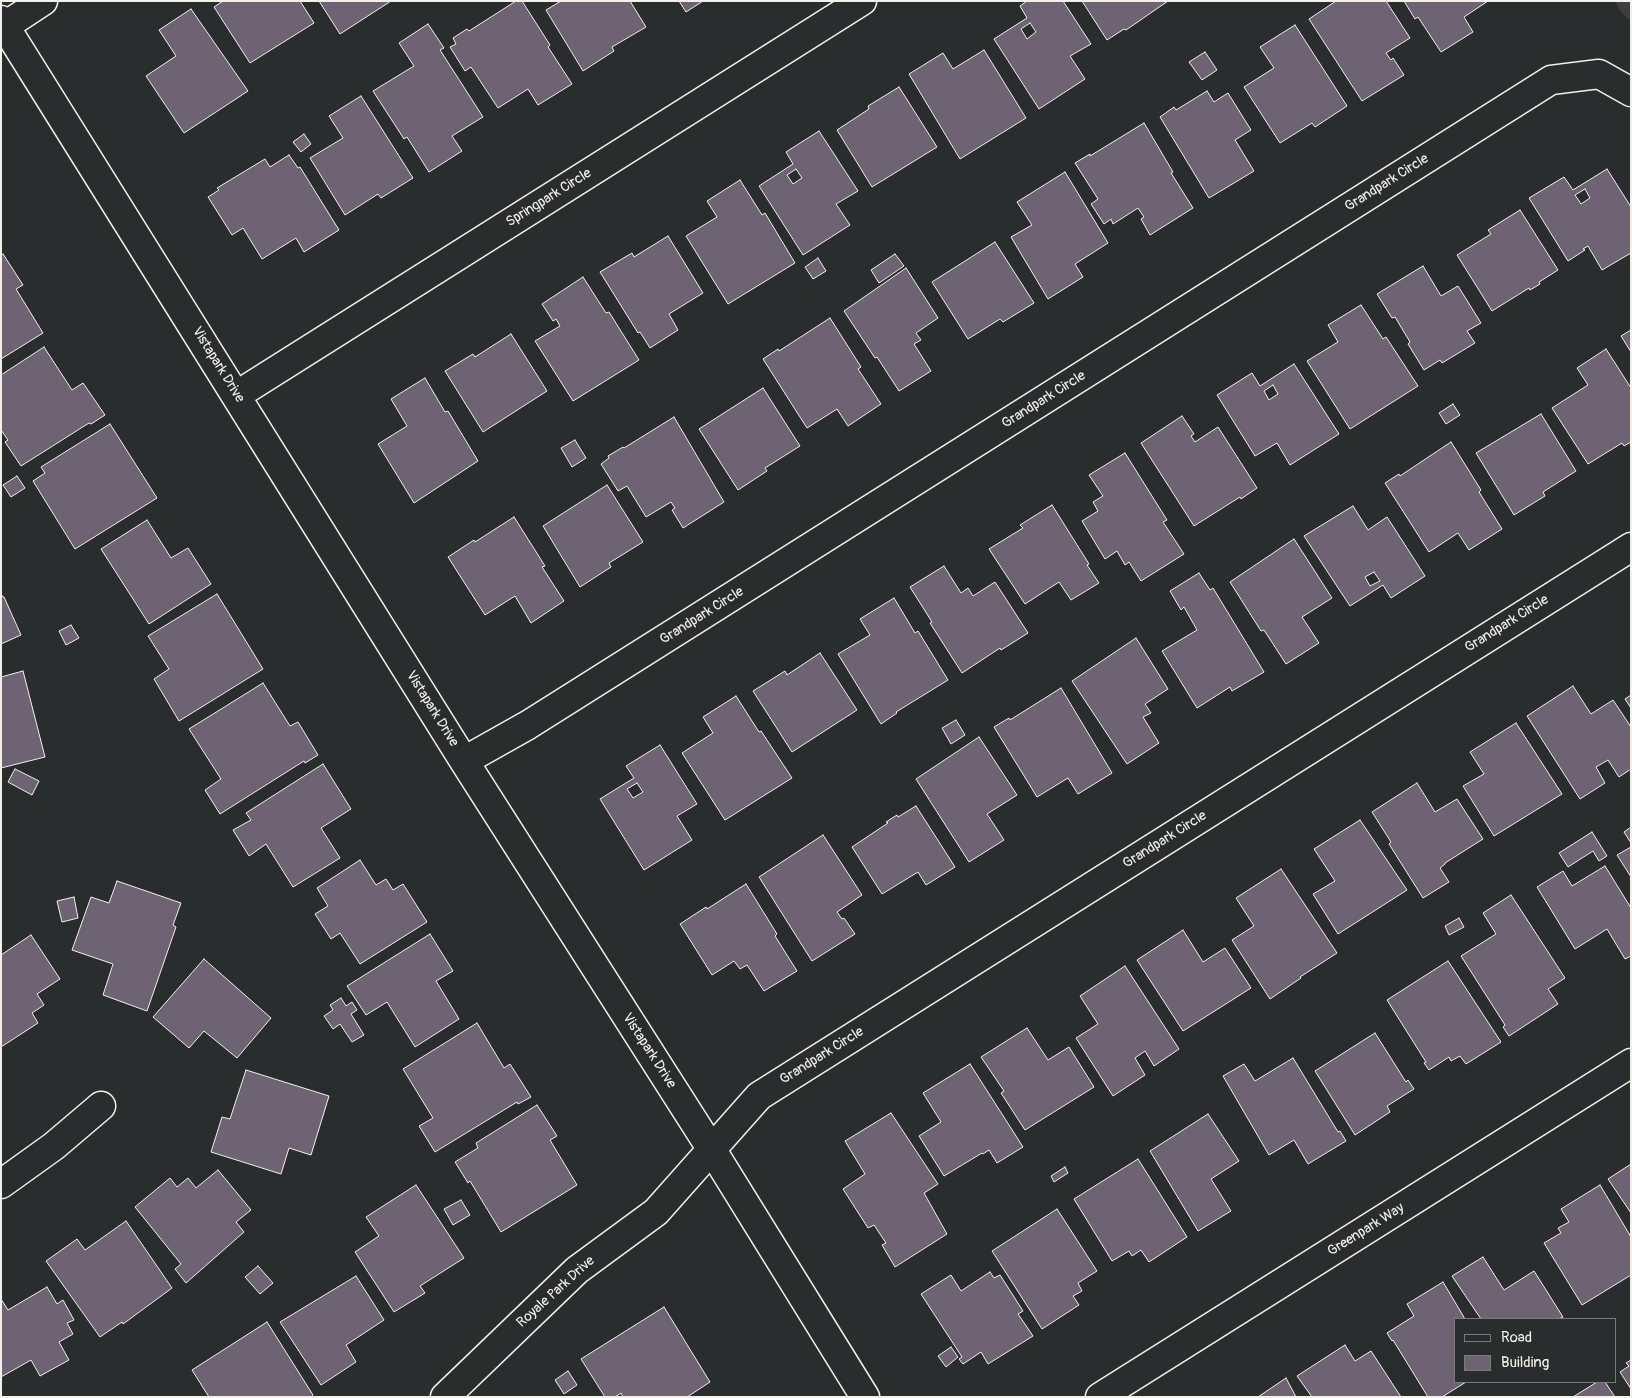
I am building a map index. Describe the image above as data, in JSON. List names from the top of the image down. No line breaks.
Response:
{"streets":{"street":["Grandpark Circle","Springpark Circle","Vistapark Drive","Greenpark Way","Royale Park Drive"]},"crossings":[["Grandpark Circle","Vistapark Drive"],["Grandpark Circle","Royale Park Drive"],["Springpark Circle","Vistapark Drive"],["Vistapark Drive","Royale Park Drive"]],"legend":["Road","Building"]}
